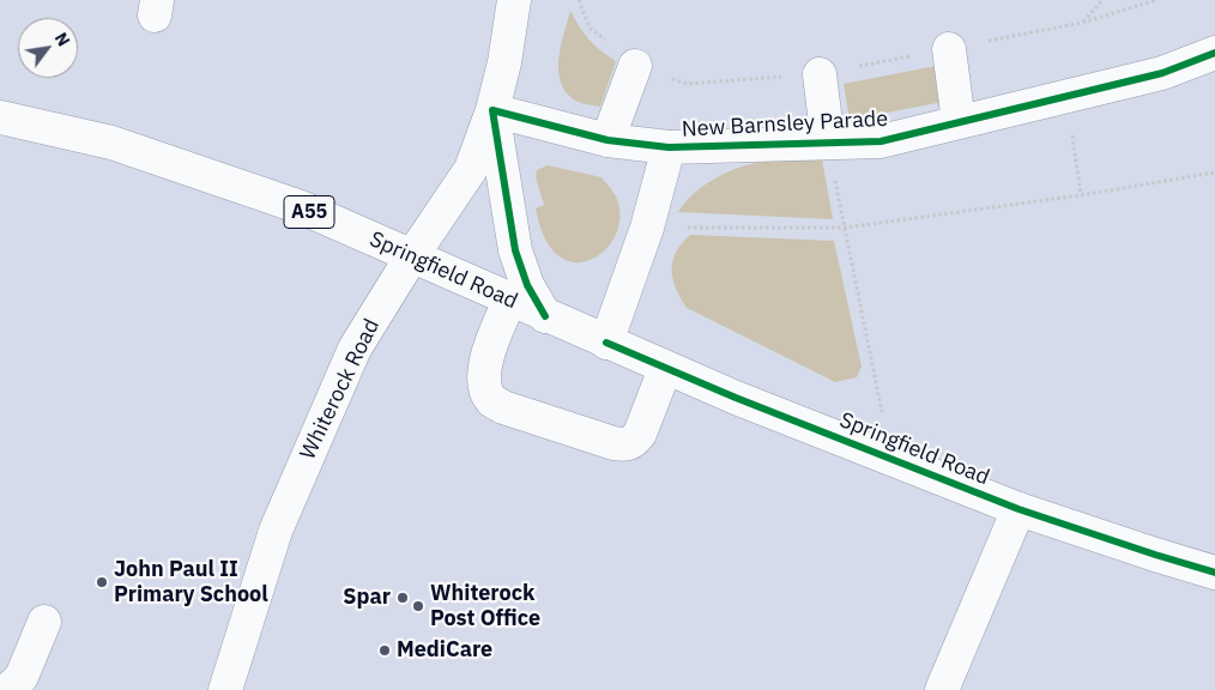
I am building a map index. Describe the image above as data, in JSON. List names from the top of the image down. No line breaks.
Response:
{"streets":{"main road":["New Barnsley Parade","A55","Springfield Road","Whiterock Road"]},"crossings":[["New Barnsley Parade","Whiterock Road"],["Springfield Road","Whiterock Road"]],"places":["John Paul II Primary School","Spar","Whiterock Post Office","MediCare"],"north":"top right"}
